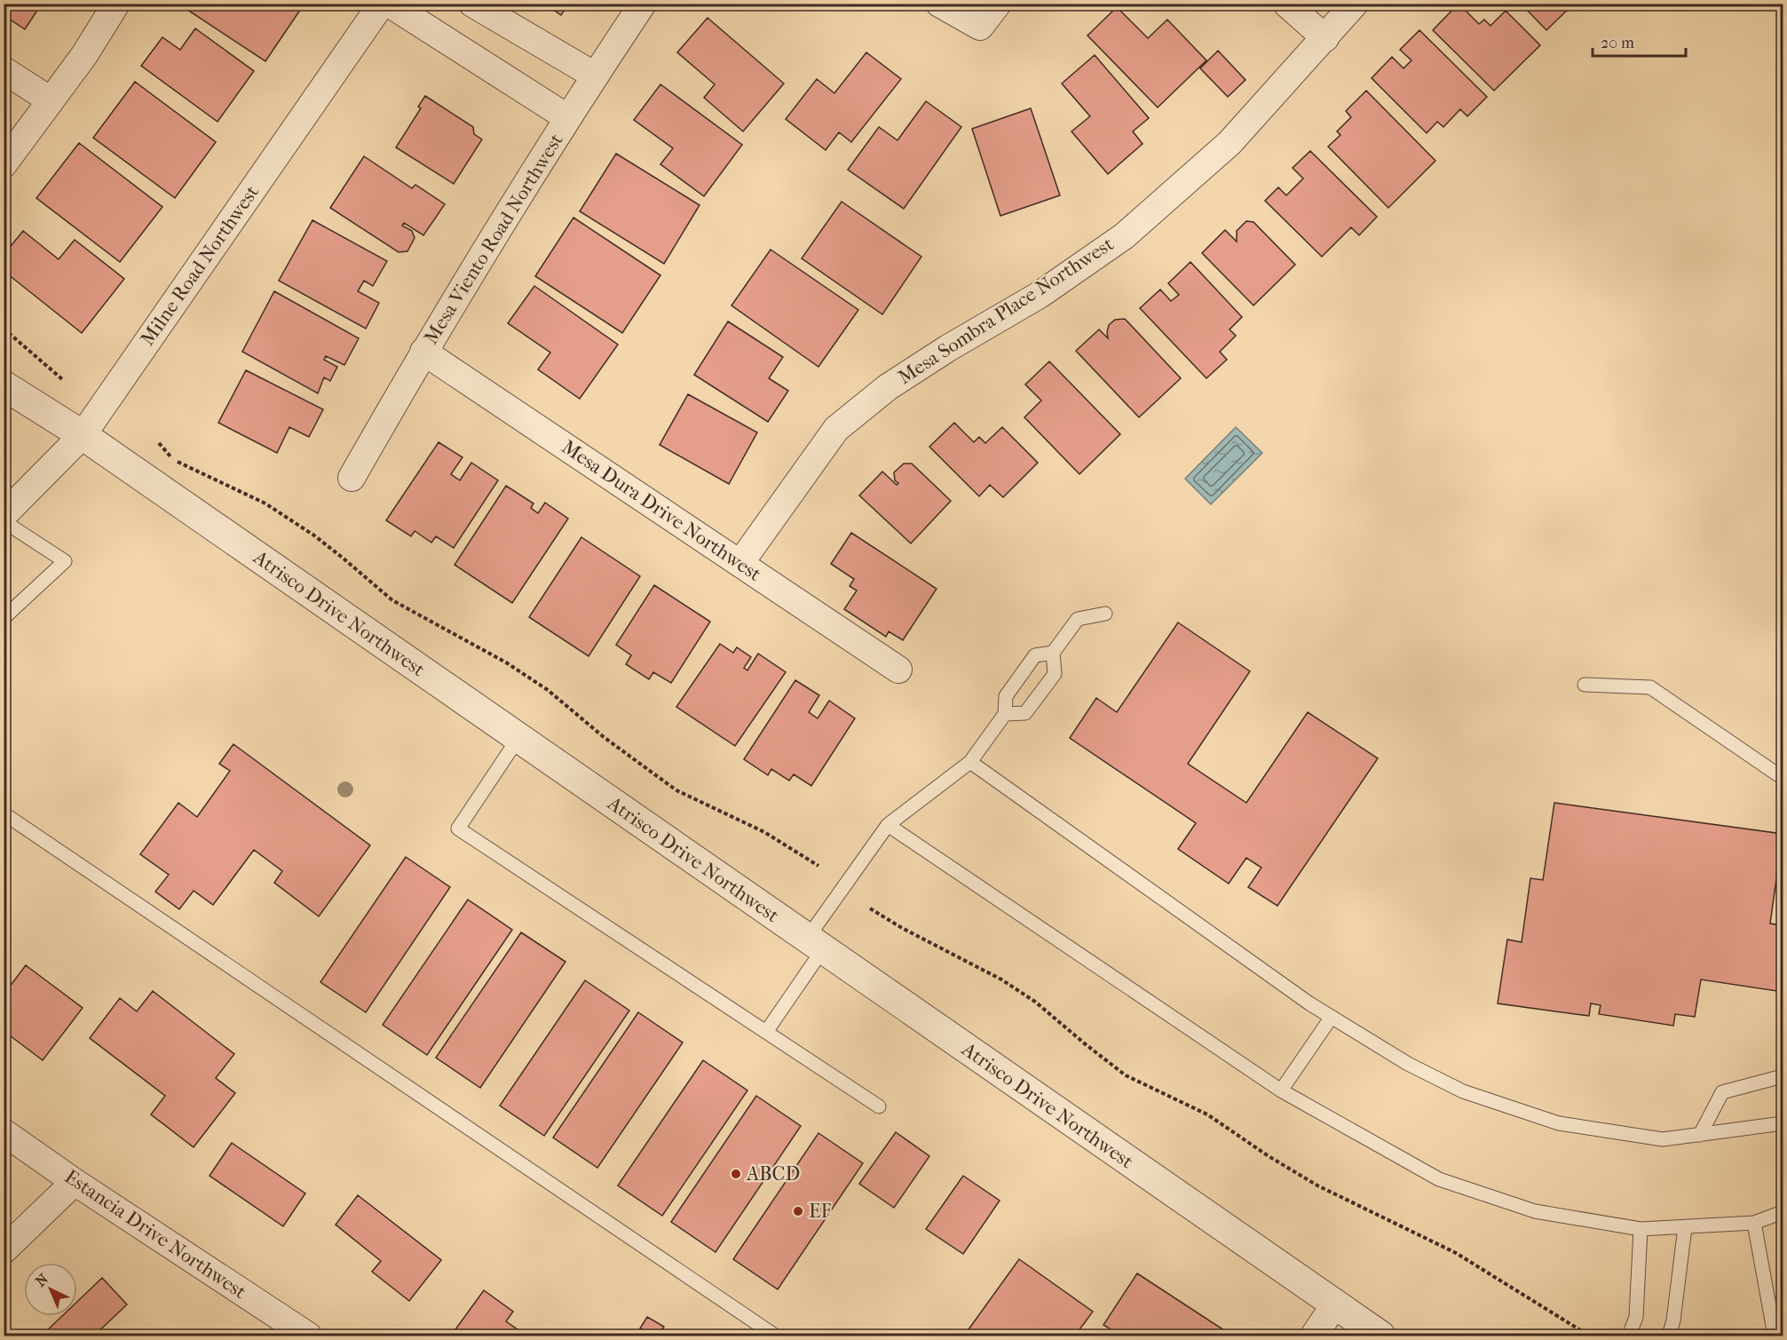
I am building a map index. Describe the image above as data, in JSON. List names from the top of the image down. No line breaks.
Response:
{"streets":{"street":["Mesa Viento Road Northwest","Milne Road Northwest","Mesa Sombra Place Northwest","Mesa Dura Drive Northwest","Atrisco Drive Northwest","Estancia Drive Northwest"]},"crossings":[["Mesa Viento Road Northwest","Mesa Dura Drive Northwest"],["Milne Road Northwest","Atrisco Drive Northwest"],["Mesa Sombra Place Northwest","Mesa Dura Drive Northwest"]],"places":["ABCD","EF"],"scale_bar":"20 m","north":"top left"}
